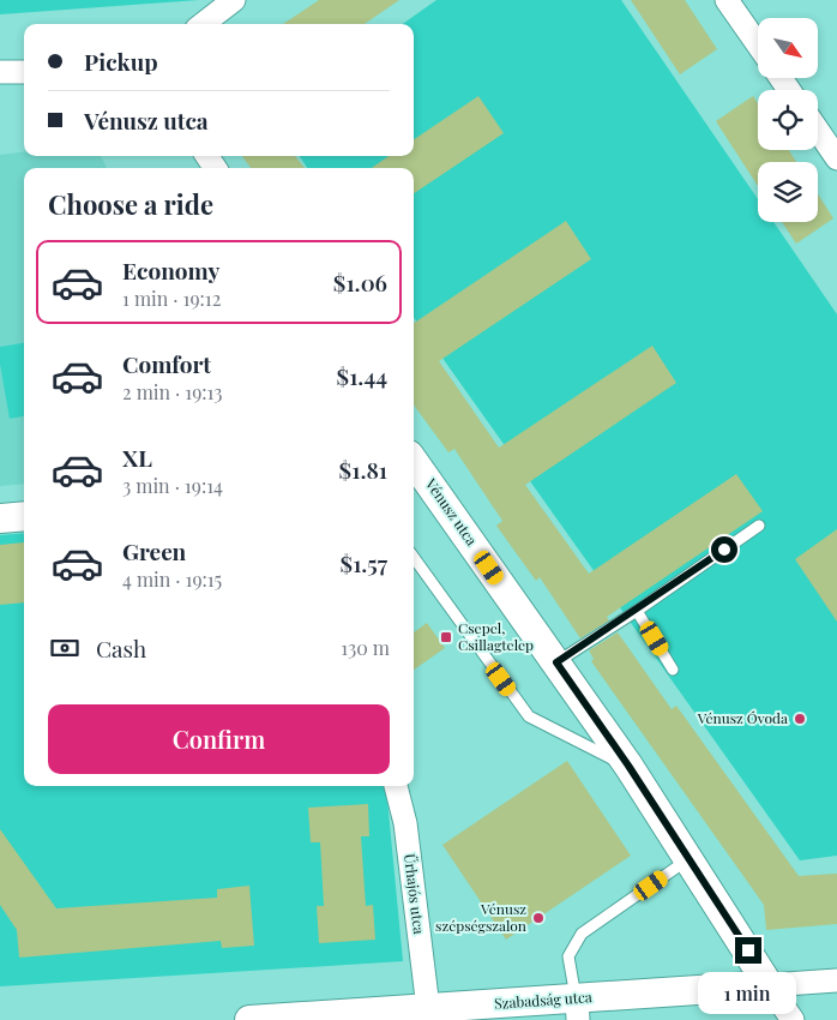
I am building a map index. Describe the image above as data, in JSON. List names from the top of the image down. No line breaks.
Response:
{"streets":{"street":["Vénusz utca","Űrhajós utca","Szabadság utca"]},"crossings":[["Vénusz utca","Szabadság utca"],["Űrhajós utca","Szabadság utca"]],"places":{"transit":["Csepel, Csillagtelep"],"other":["Vénusz Óvoda","Vénusz szépségszalon"]},"north":"bottom right","page":{"banner":["Pickup","Vénusz utca"],"heading":"Choose a ride","list":[{"name":"Economy","note":"1 min · 19:12","value":"$1.06"},{"name":"Comfort","note":"2 min · 19:13","value":"$1.44"},{"name":"XL","note":"3 min · 19:14","value":"$1.81"},{"name":"Green","note":"4 min · 19:15","value":"$1.57"}],"pay":["Cash","130 m"],"buttons":"Confirm","bubble":"1 min"}}
